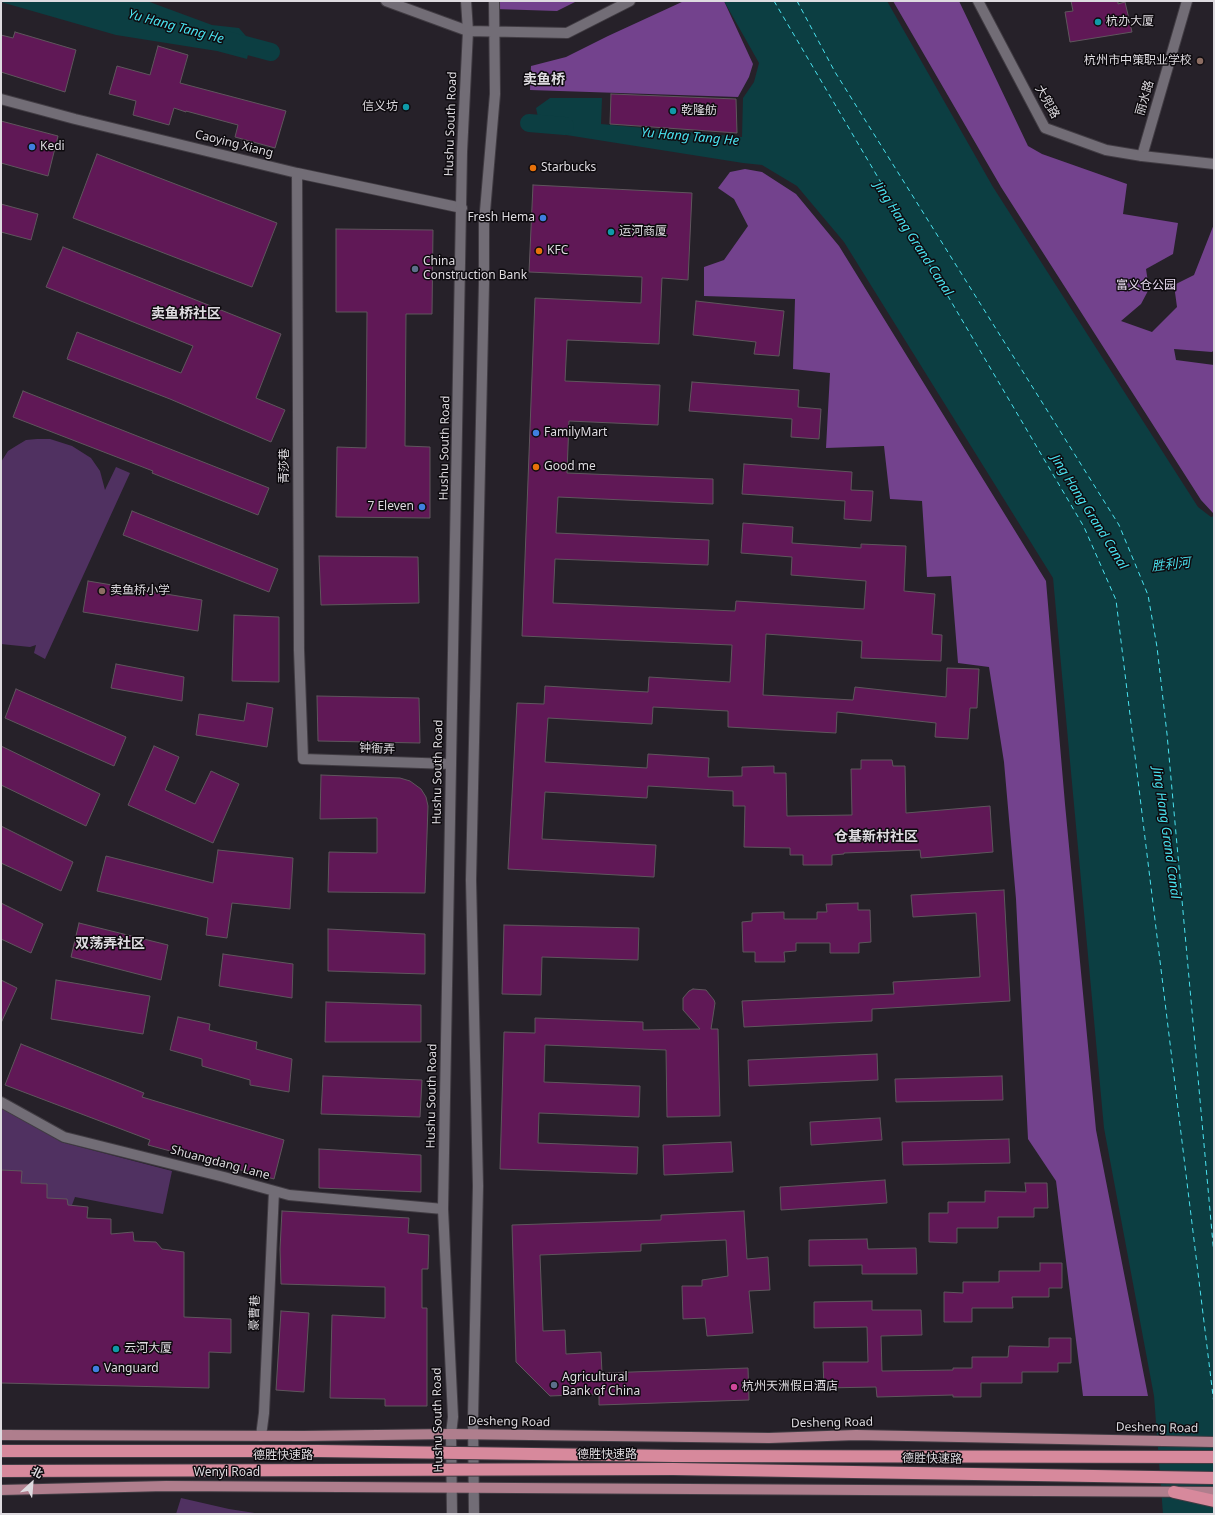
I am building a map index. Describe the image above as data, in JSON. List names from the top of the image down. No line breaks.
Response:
{"streets":{"highway":["德胜快速路"],"main road":["丽水路","大兜路","Hushu South Road","Caoying Xiang","青莎巷","钟衙弄","Shuangdang Lane","豪曹巷","Desheng Road","Wenyi Road"]},"crossings":[["丽水路","大兜路"],["Hushu South Road","Caoying Xiang"],["Hushu South Road","钟衙弄"],["Hushu South Road","Shuangdang Lane"],["Hushu South Road","Desheng Road"],["Hushu South Road","Wenyi Road"],["Caoying Xiang","青莎巷"],["青莎巷","钟衙弄"],["Shuangdang Lane","豪曹巷"]],"districts":["卖鱼桥","卖鱼桥社区","仓基新村社区","双荡弄社区"],"water":["Yu Hang Tang He","Jing Hang Grand Canal","胜利河"],"parks":["富义仓公园"],"places":["杭办大厦","杭州市中策职业学校","信义坊","乾隆舫","Kedi","Starbucks","Fresh Hema","运河商厦","KFC","China Construction Bank","FamilyMart","Good me","7 Eleven","卖鱼桥小学","云河大厦","Vanguard","Agricultural Bank of China","杭州天洲假日酒店"],"north":"top right"}
